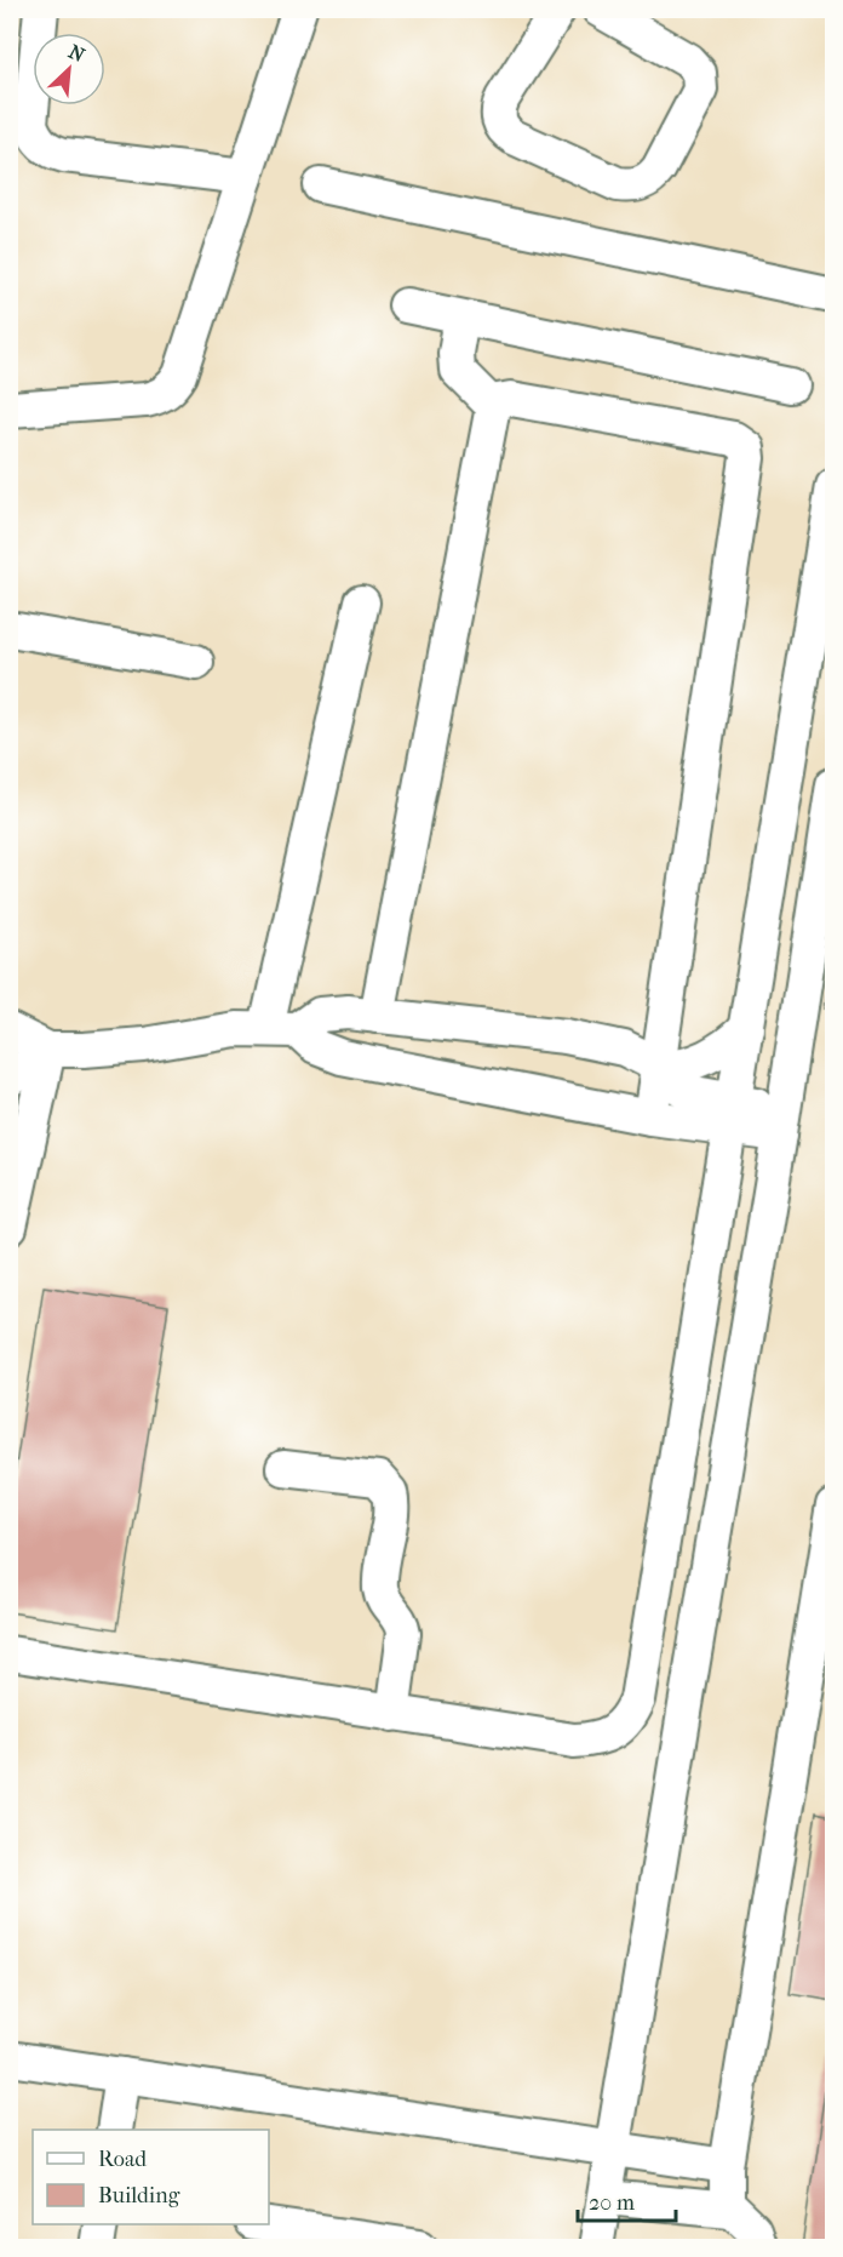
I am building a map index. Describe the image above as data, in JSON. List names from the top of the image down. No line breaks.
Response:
{"legend":["Road","Building"],"scale_bar":"20 m","north":"top right"}
